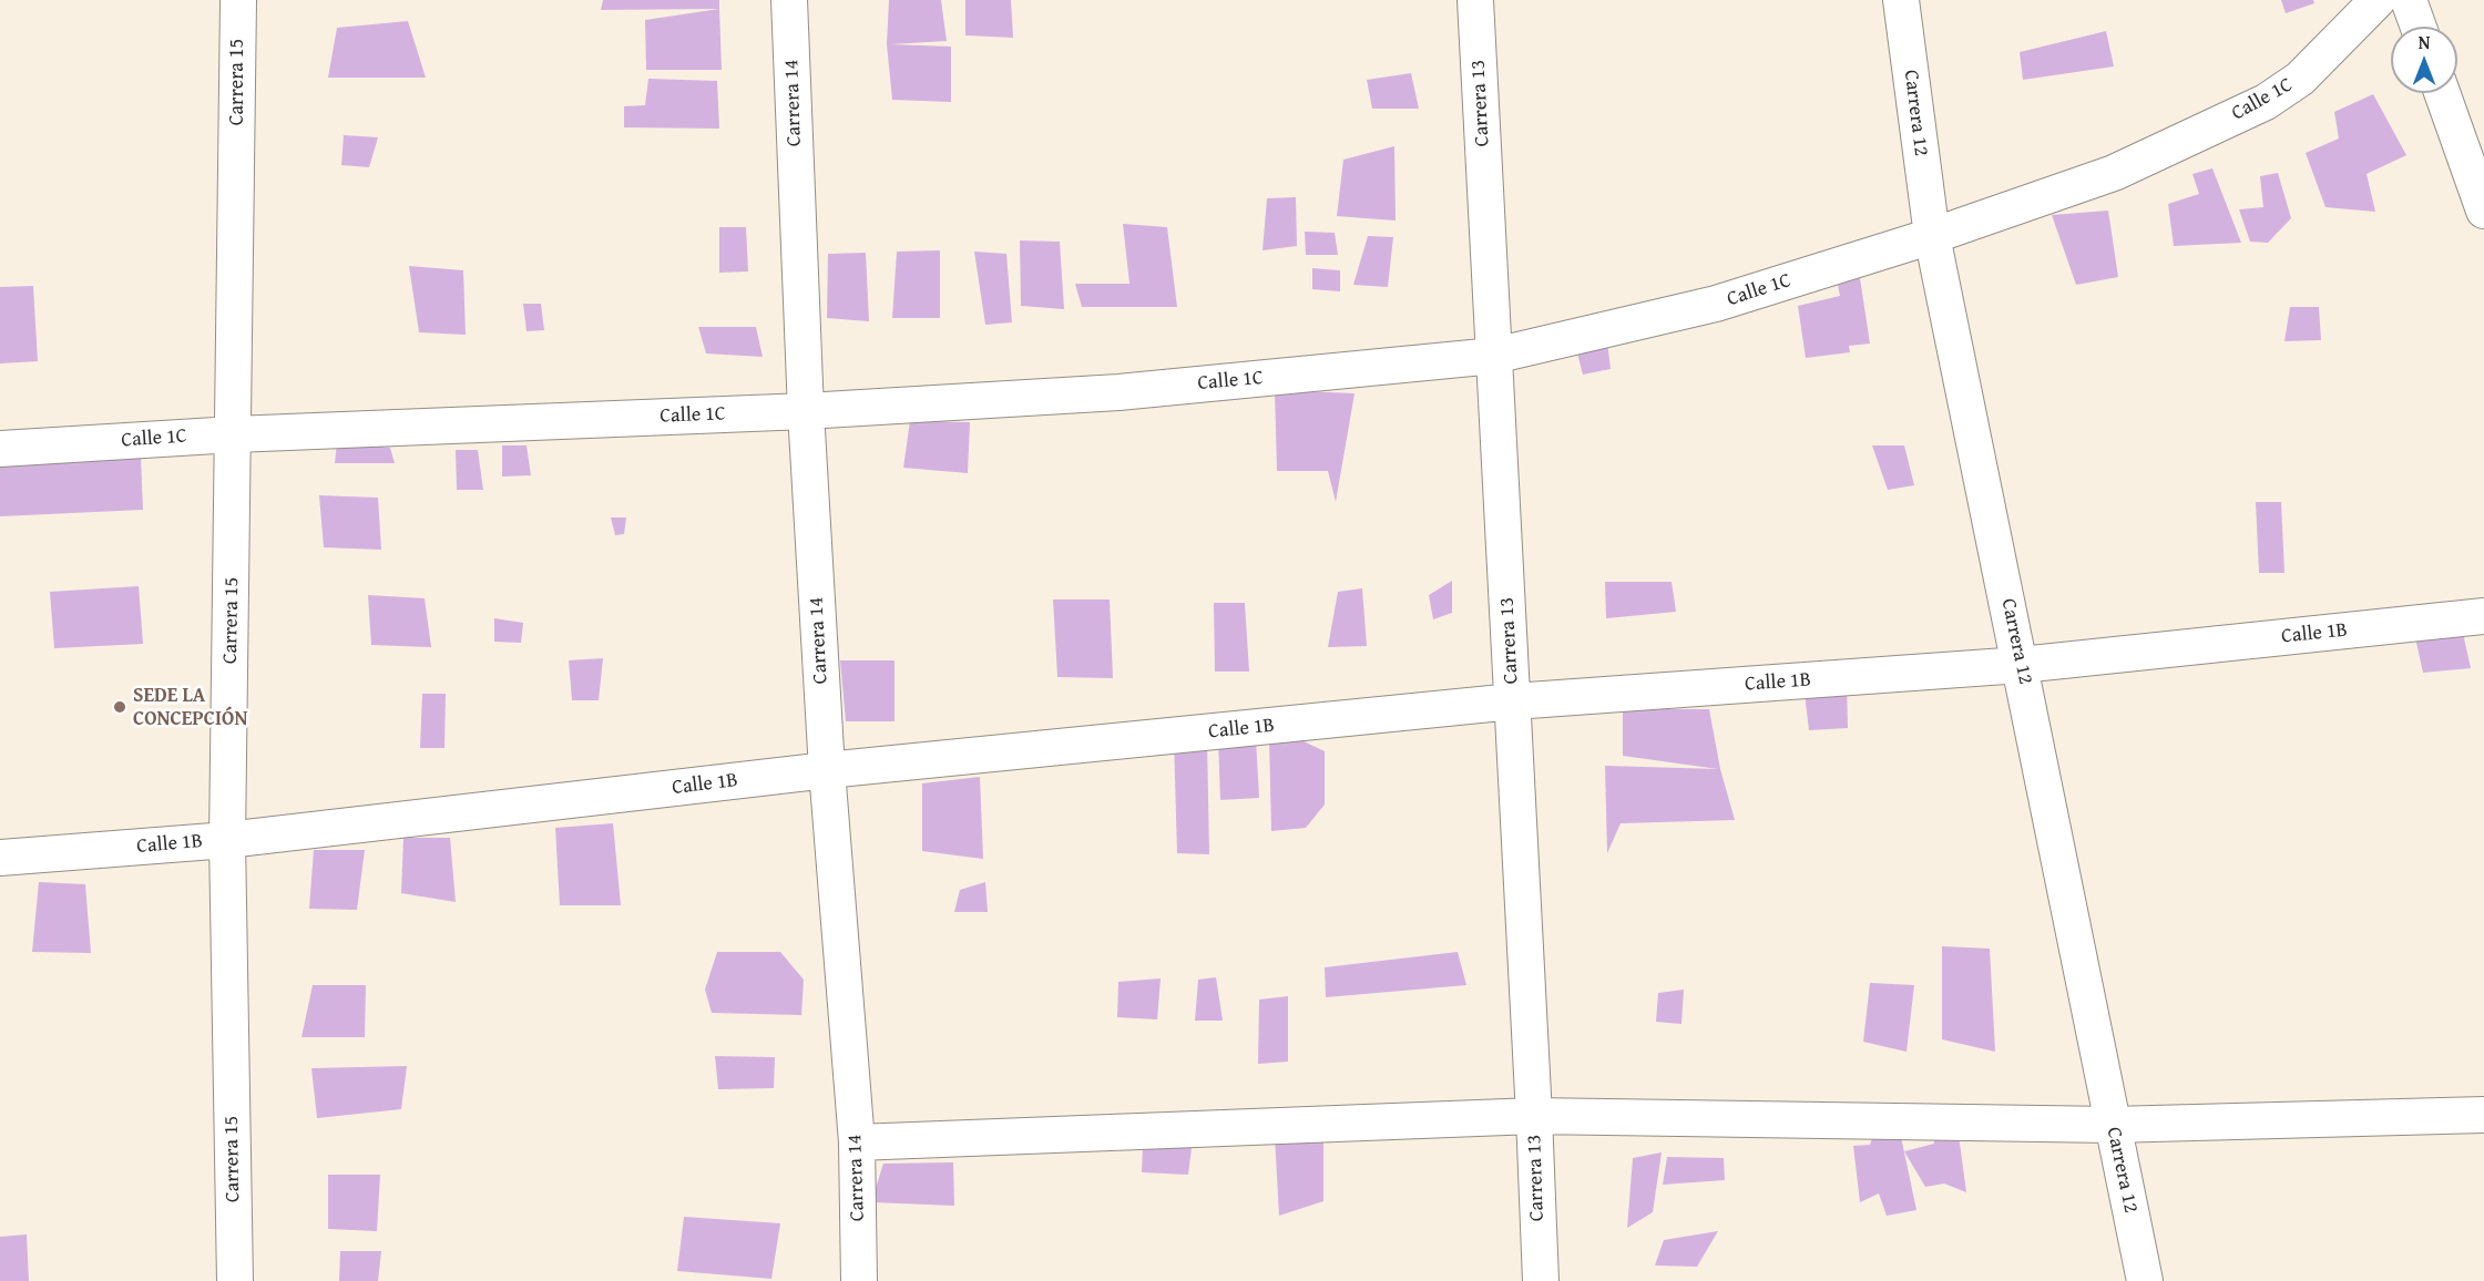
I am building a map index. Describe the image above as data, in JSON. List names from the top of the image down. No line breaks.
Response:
{"streets":{"street":["Carrera 15","Calle 1C","Carrera 14","Carrera 13","Carrera 12","Calle 1B"]},"crossings":[["Carrera 15","Calle 1C"],["Carrera 15","Calle 1B"],["Calle 1C","Carrera 14"],["Calle 1C","Carrera 13"],["Calle 1C","Carrera 12"],["Carrera 14","Calle 1B"],["Carrera 13","Calle 1B"],["Carrera 12","Calle 1B"]],"places":["SEDE LA CONCEPCIÓN"],"north":"top"}
